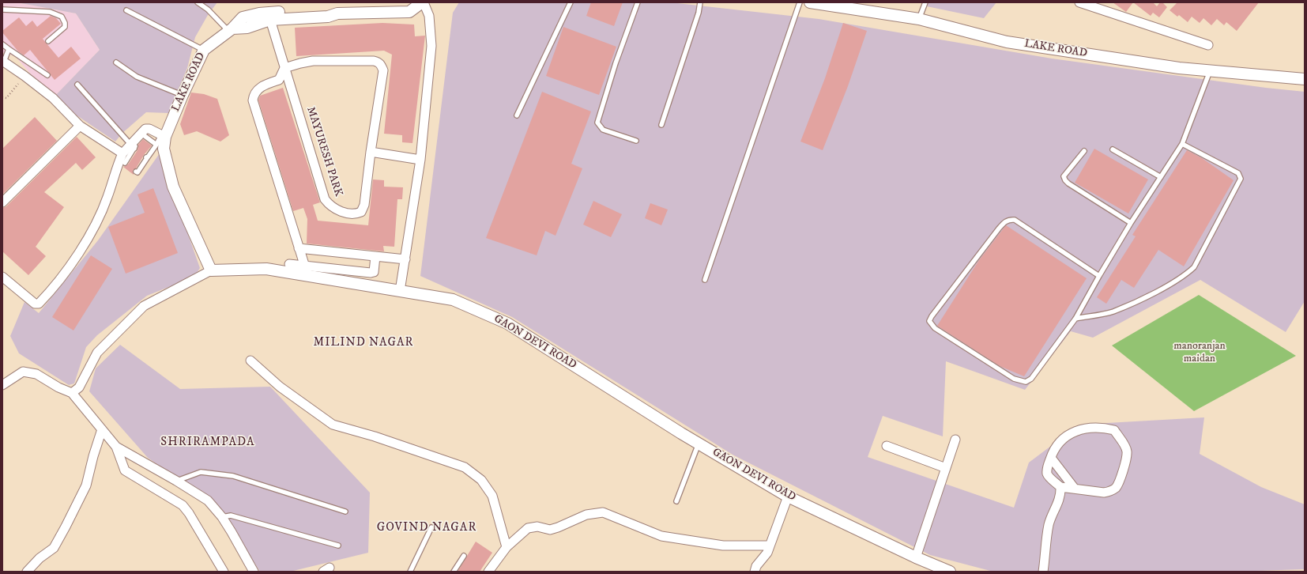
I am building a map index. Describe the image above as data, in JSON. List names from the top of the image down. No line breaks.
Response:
{"streets":{"street":["LAKE ROAD","MAYURESH PARK","GAON DEVI ROAD"]},"crossings":[["LAKE ROAD","GAON DEVI ROAD"]],"districts":["MILIND NAGAR","SHRIRAMPADA","GOVIND NAGAR"],"parks":["manoranjan maidan"]}
